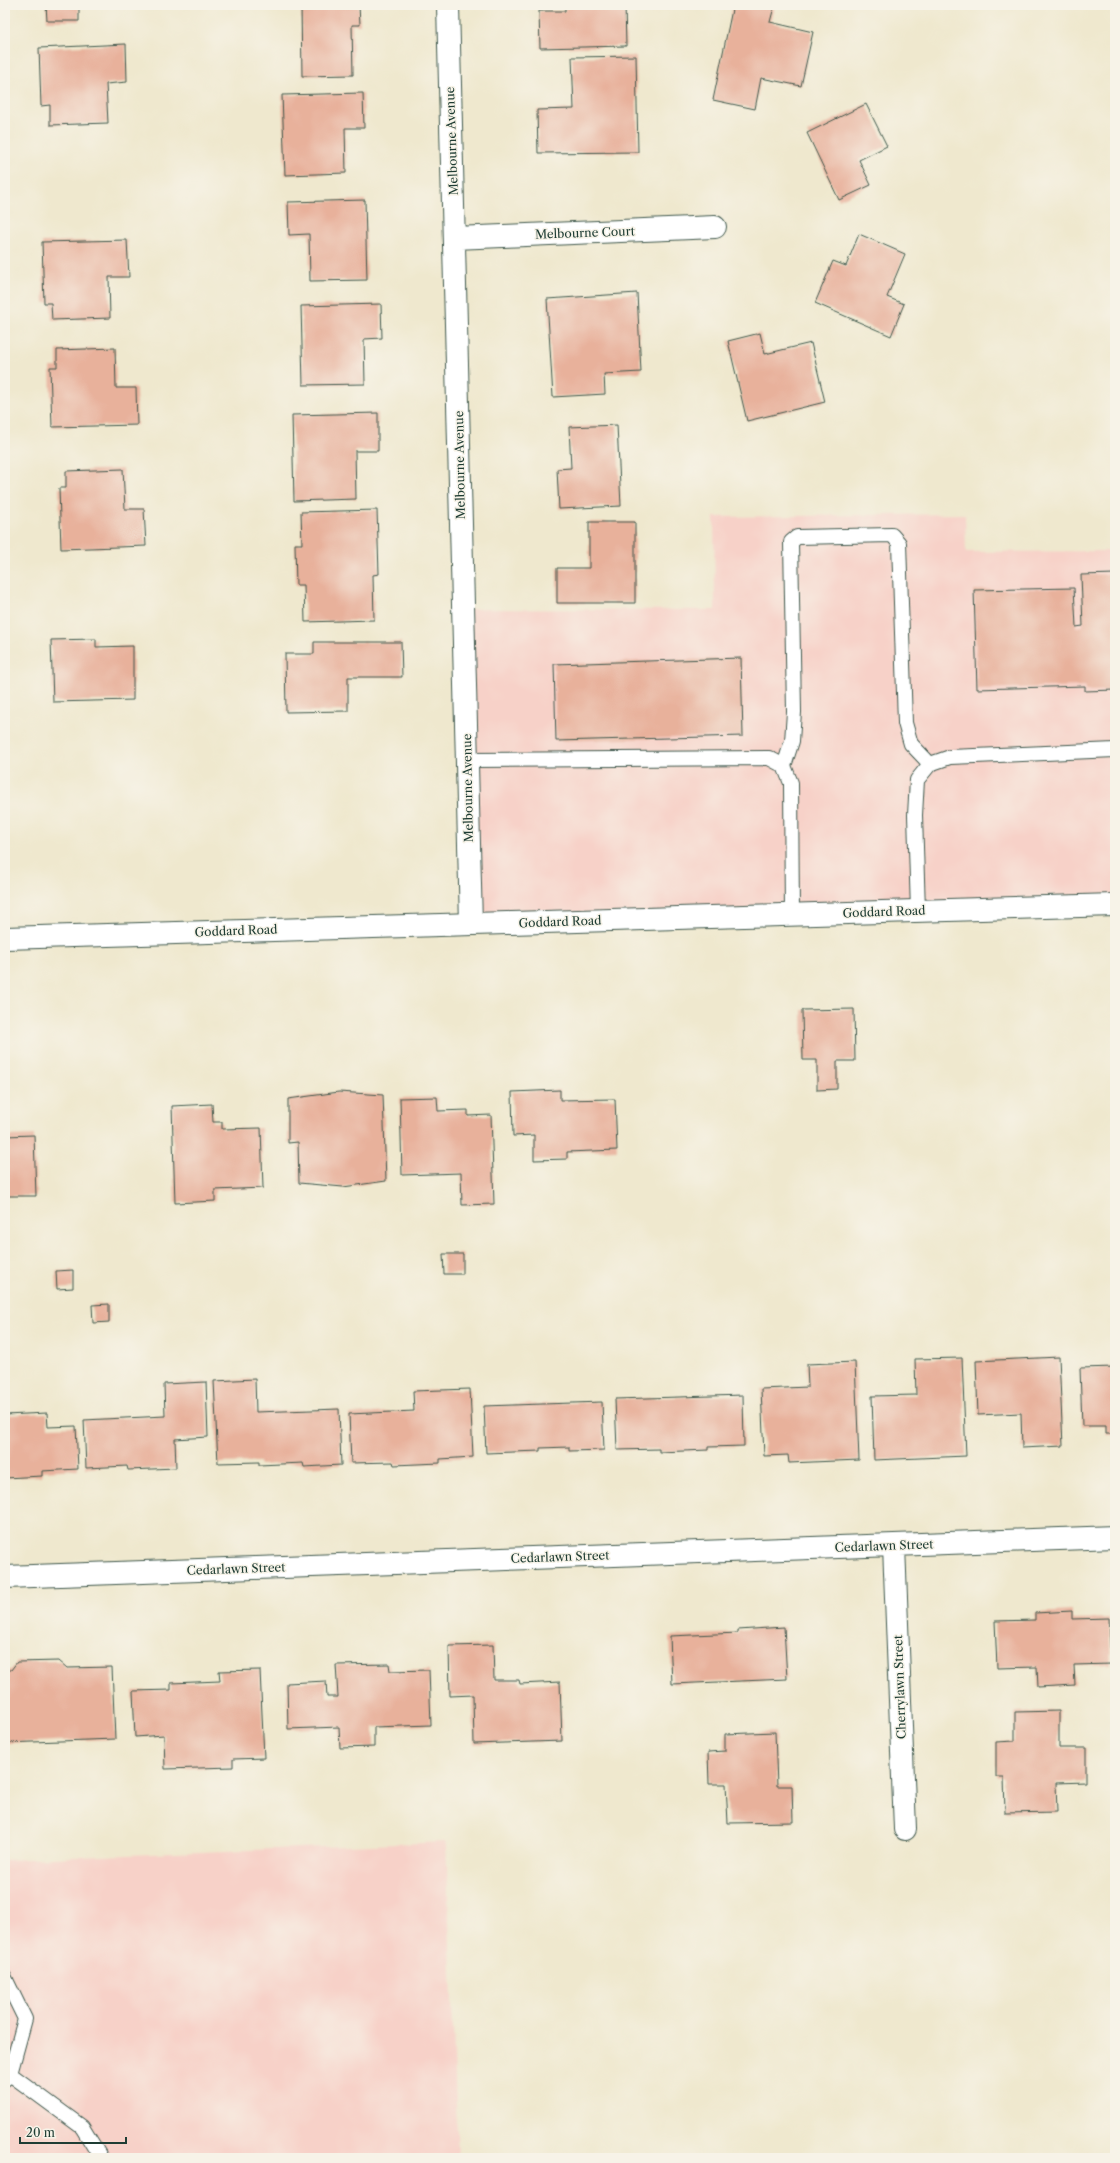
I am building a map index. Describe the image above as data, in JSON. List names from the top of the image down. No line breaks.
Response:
{"streets":{"street":["Melbourne Avenue","Melbourne Court","Goddard Road","Cedarlawn Street","Cherrylawn Street"]},"crossings":[["Melbourne Avenue","Melbourne Court"],["Melbourne Avenue","Goddard Road"],["Cedarlawn Street","Cherrylawn Street"]],"scale_bar":"20 m"}
